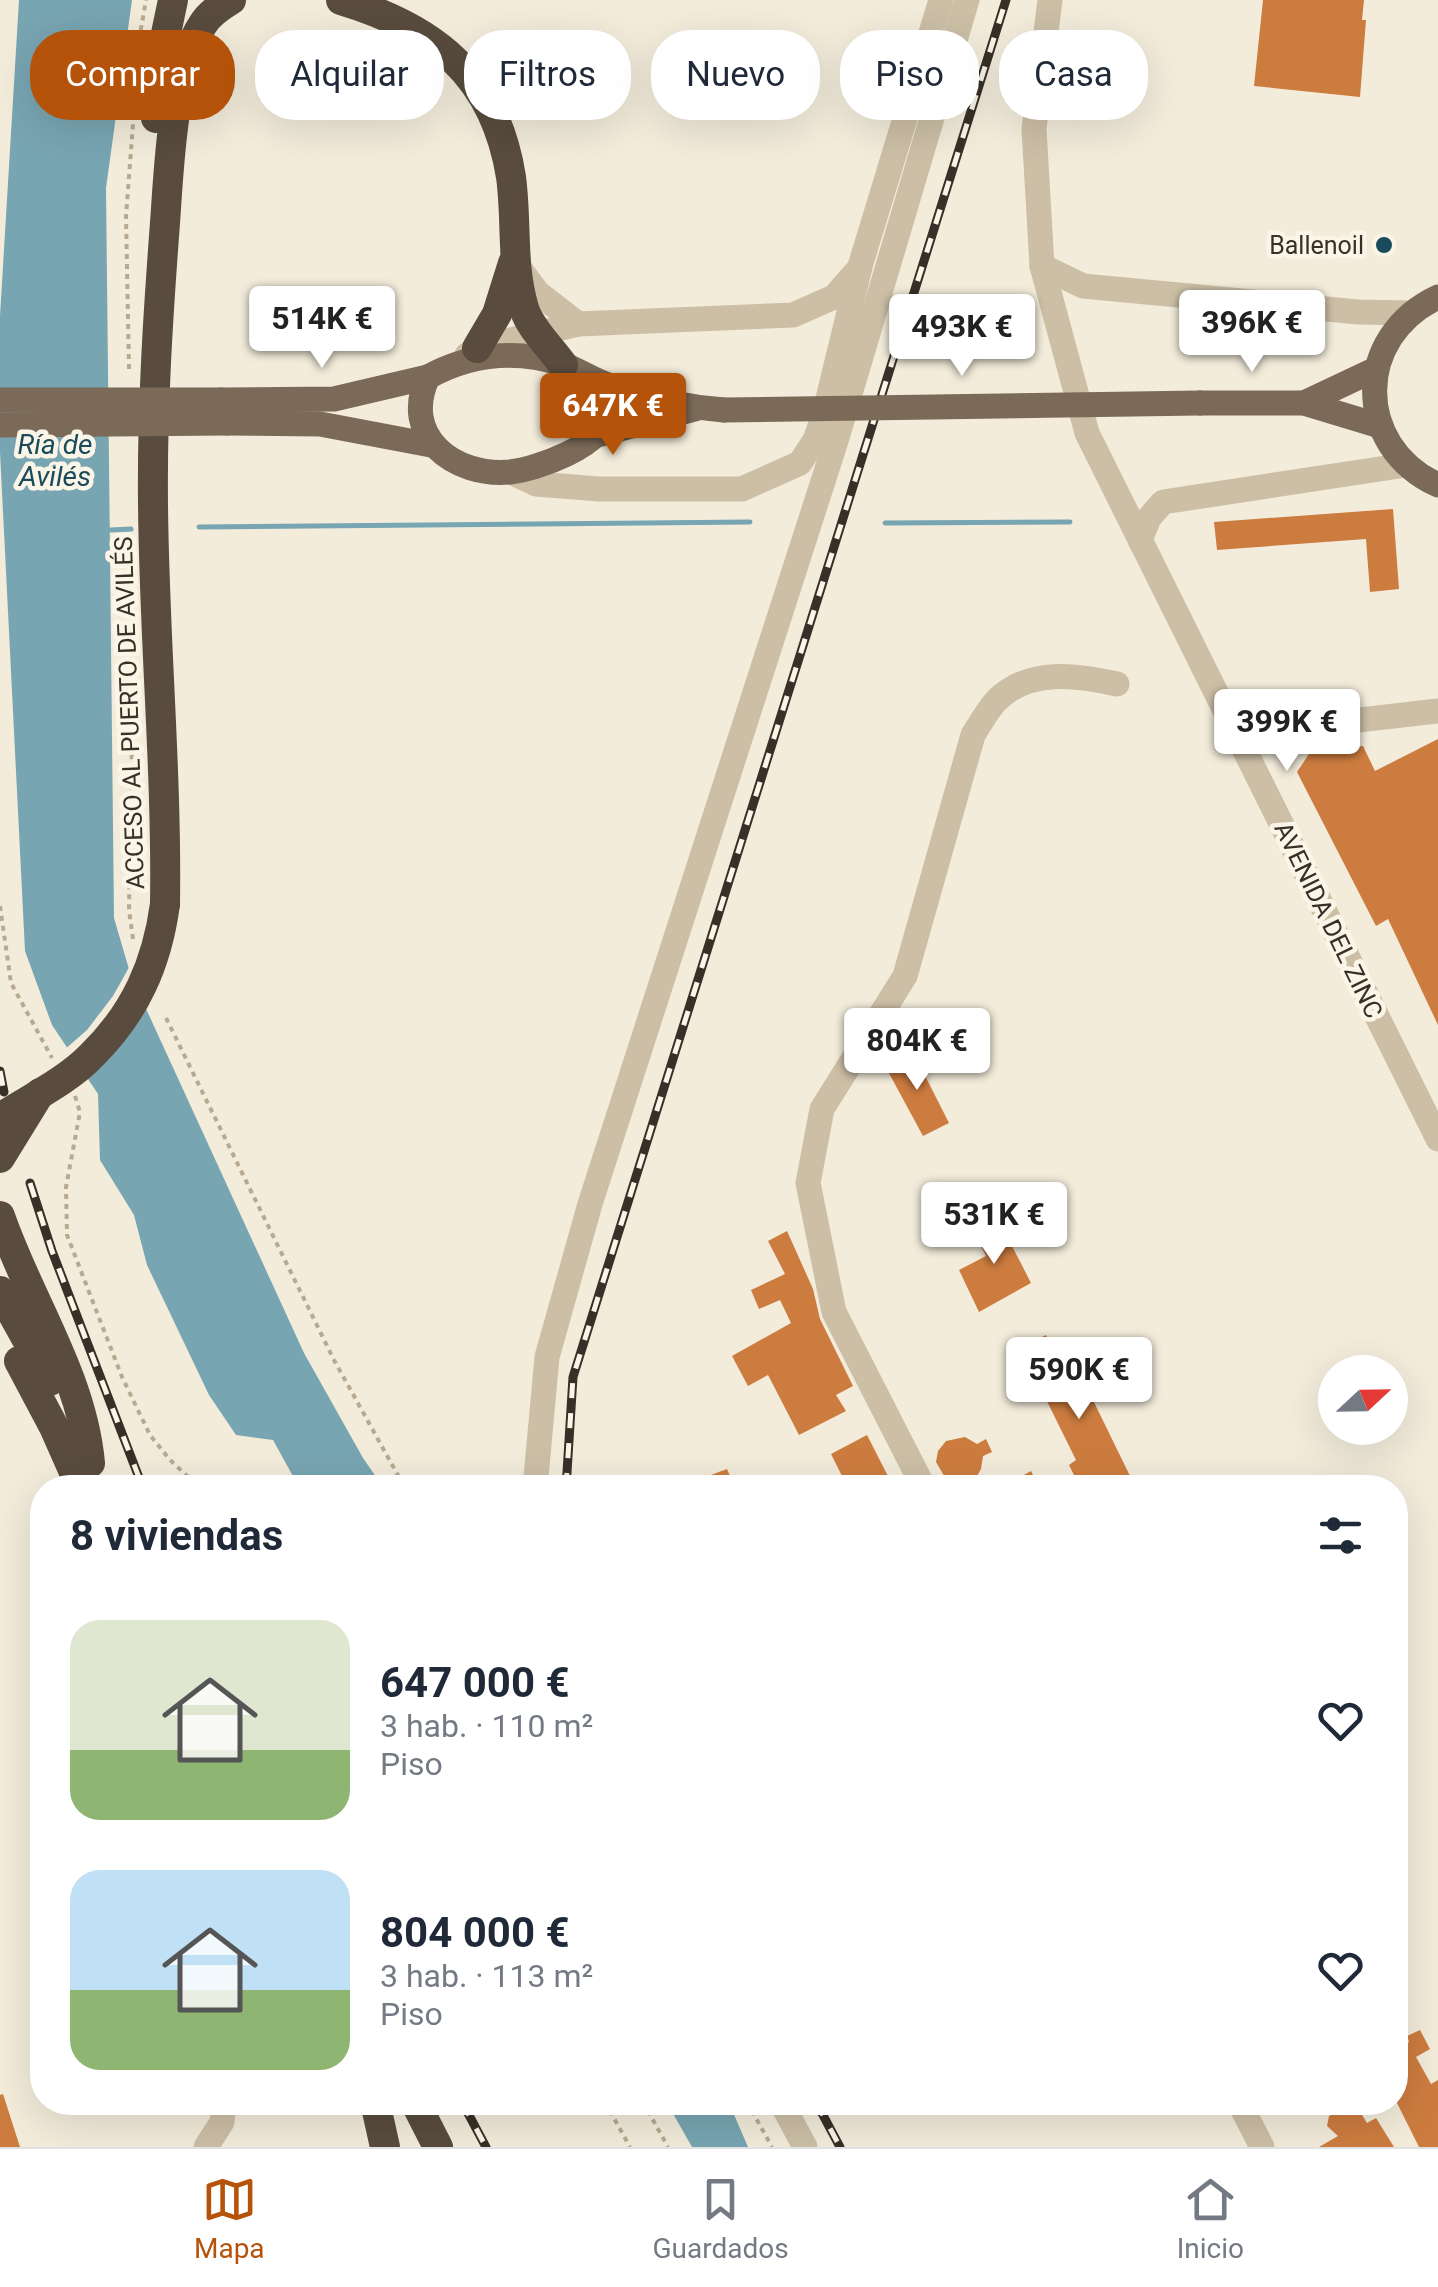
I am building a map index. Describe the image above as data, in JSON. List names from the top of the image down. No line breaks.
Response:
{"streets":{"highway":["ACCESO AL PUERTO DE AVILÉS"],"street":["AVENIDA DEL ZINC"]},"water":["Ría de Avilés"],"places":["Ballenoil"],"north":"right","page":{"chip":["Comprar","Alquilar","Filtros","Nuevo","Piso","Casa"],"price":["514K €","396K €","493K €","647K €","399K €","804K €","531K €","590K €"],"heading":"8 viviendas","list":[{"name":"647 000 €","note":"3 hab. · 110 m² · Piso"},{"name":"804 000 €","note":"3 hab. · 113 m² · Piso"}],"tabs":["Mapa","Guardados","Inicio"]}}
